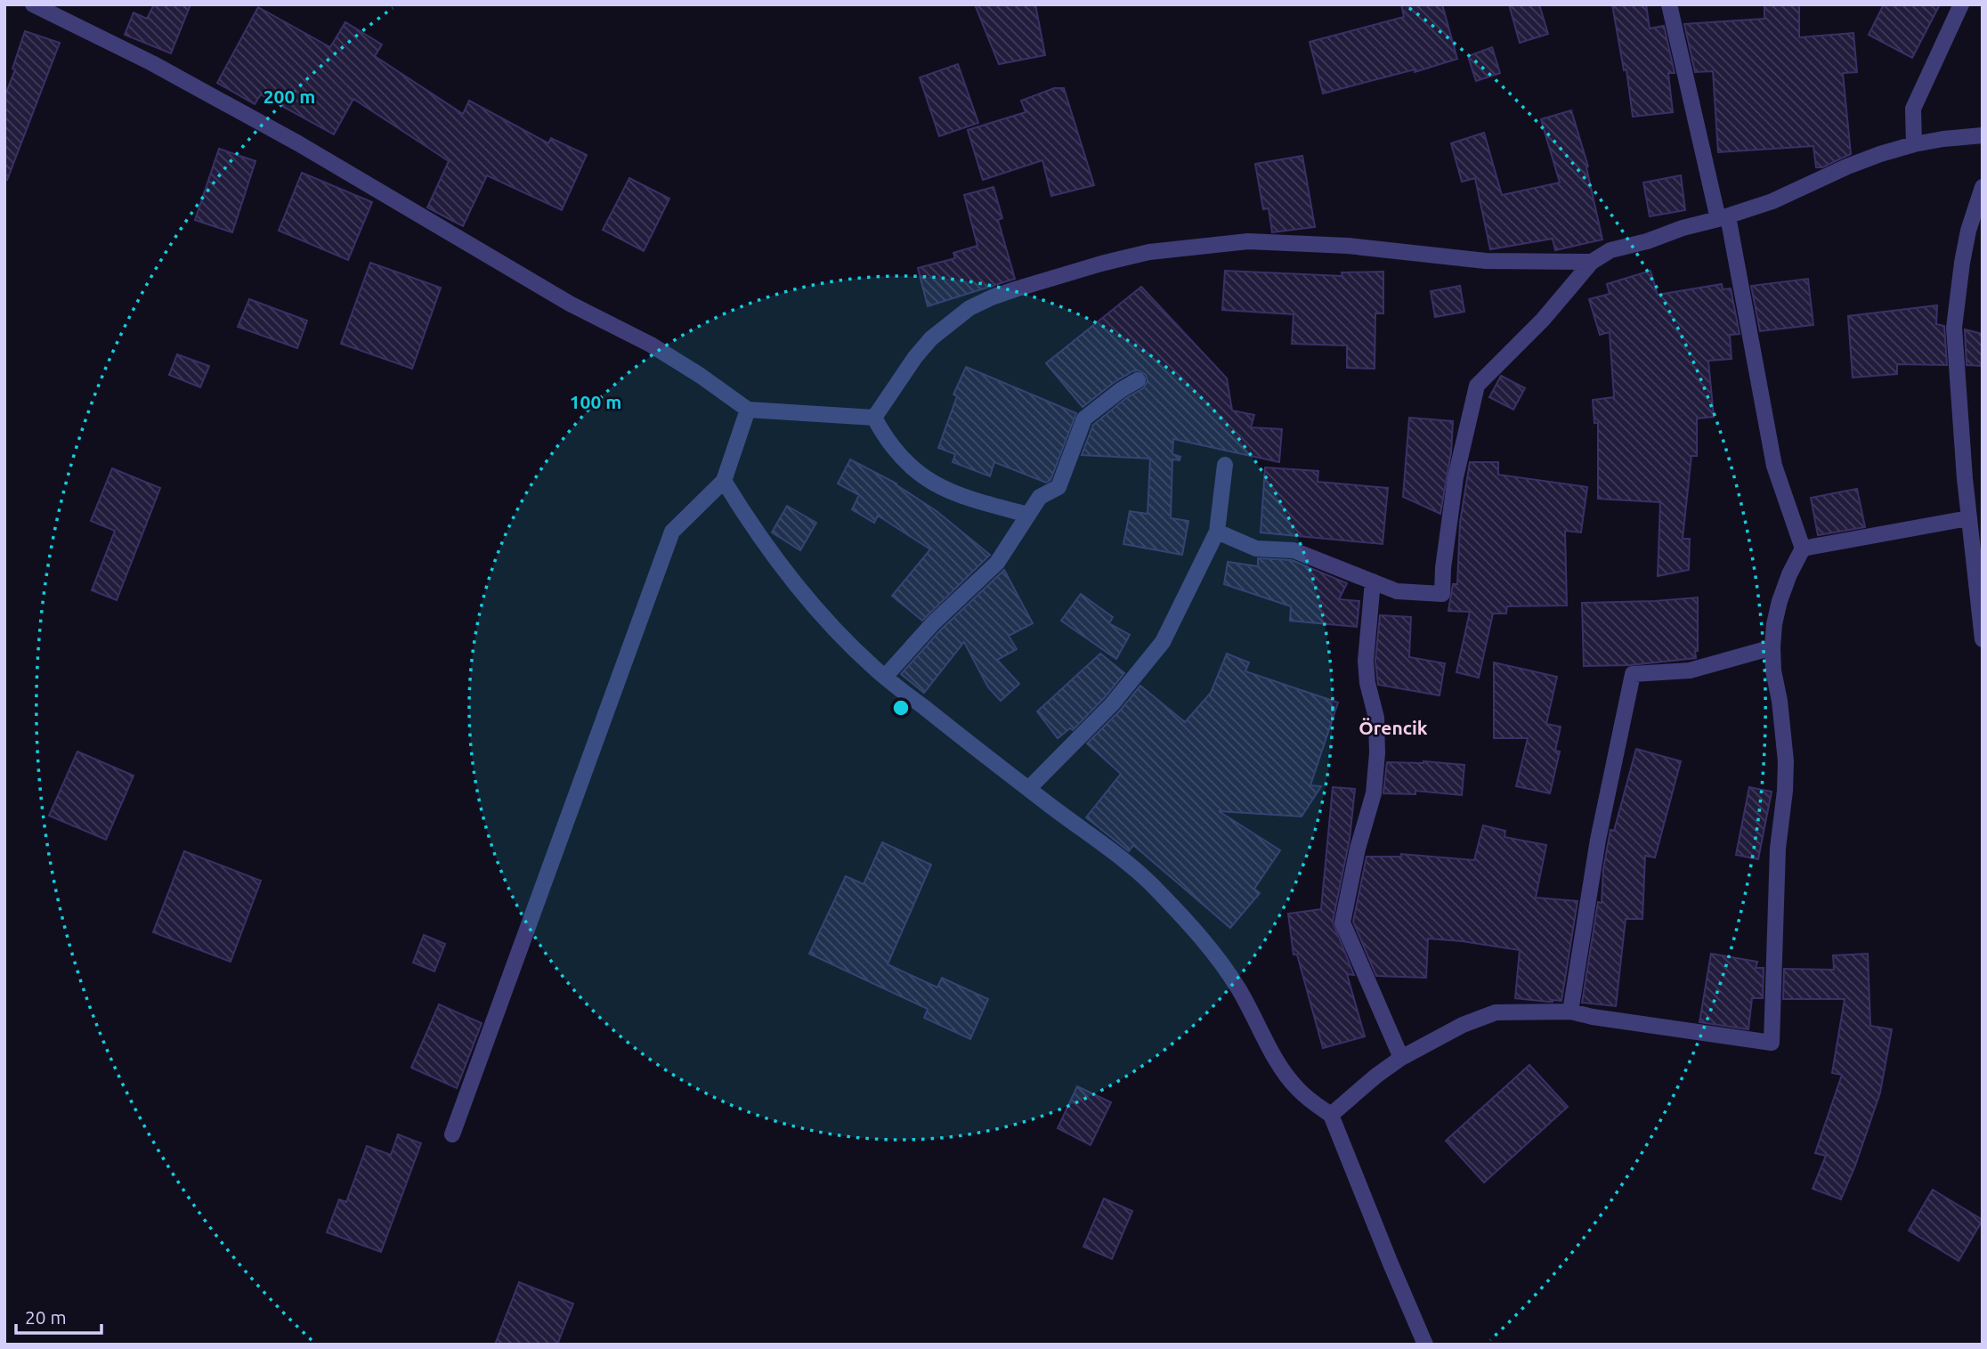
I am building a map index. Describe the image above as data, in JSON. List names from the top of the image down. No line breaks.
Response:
{"districts":["Örencik"],"scale_bar":"20 m","rings":["200 m","100 m"]}
